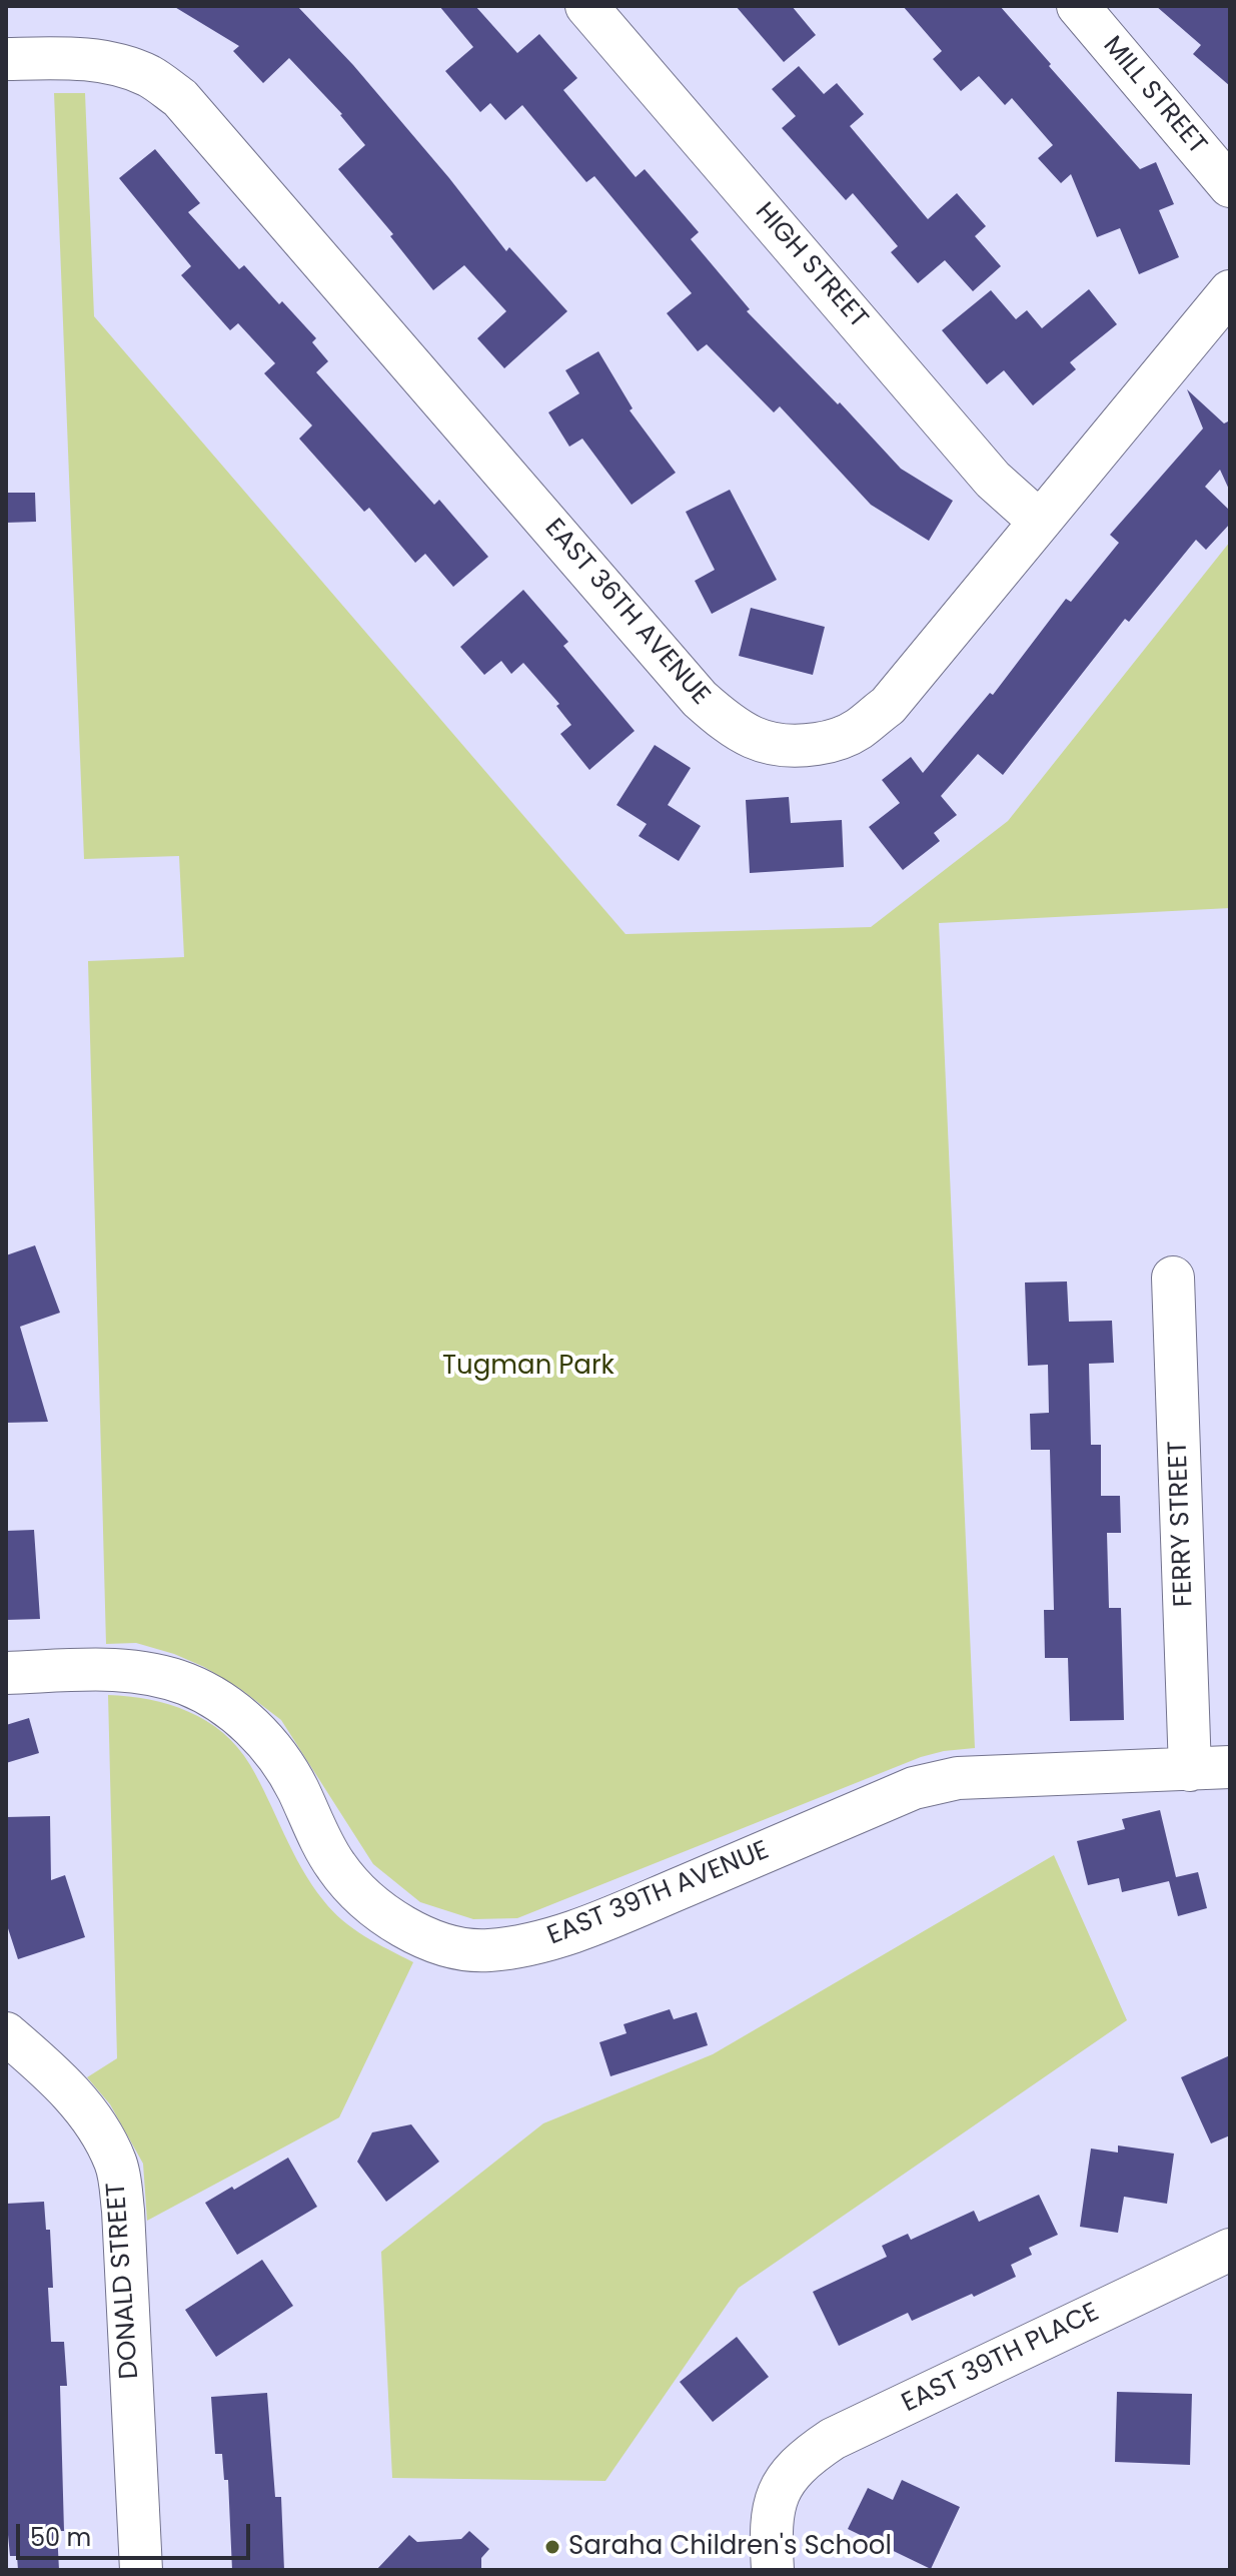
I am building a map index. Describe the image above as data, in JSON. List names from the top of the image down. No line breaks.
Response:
{"streets":{"street":["MILL STREET","HIGH STREET","EAST 36TH AVENUE","FERRY STREET","EAST 39TH AVENUE","DONALD STREET","EAST 39TH PLACE"]},"crossings":[["HIGH STREET","EAST 36TH AVENUE"],["FERRY STREET","EAST 39TH AVENUE"]],"parks":["Tugman Park"],"places":["Saraha Children's School"],"scale_bar":"50 m"}
